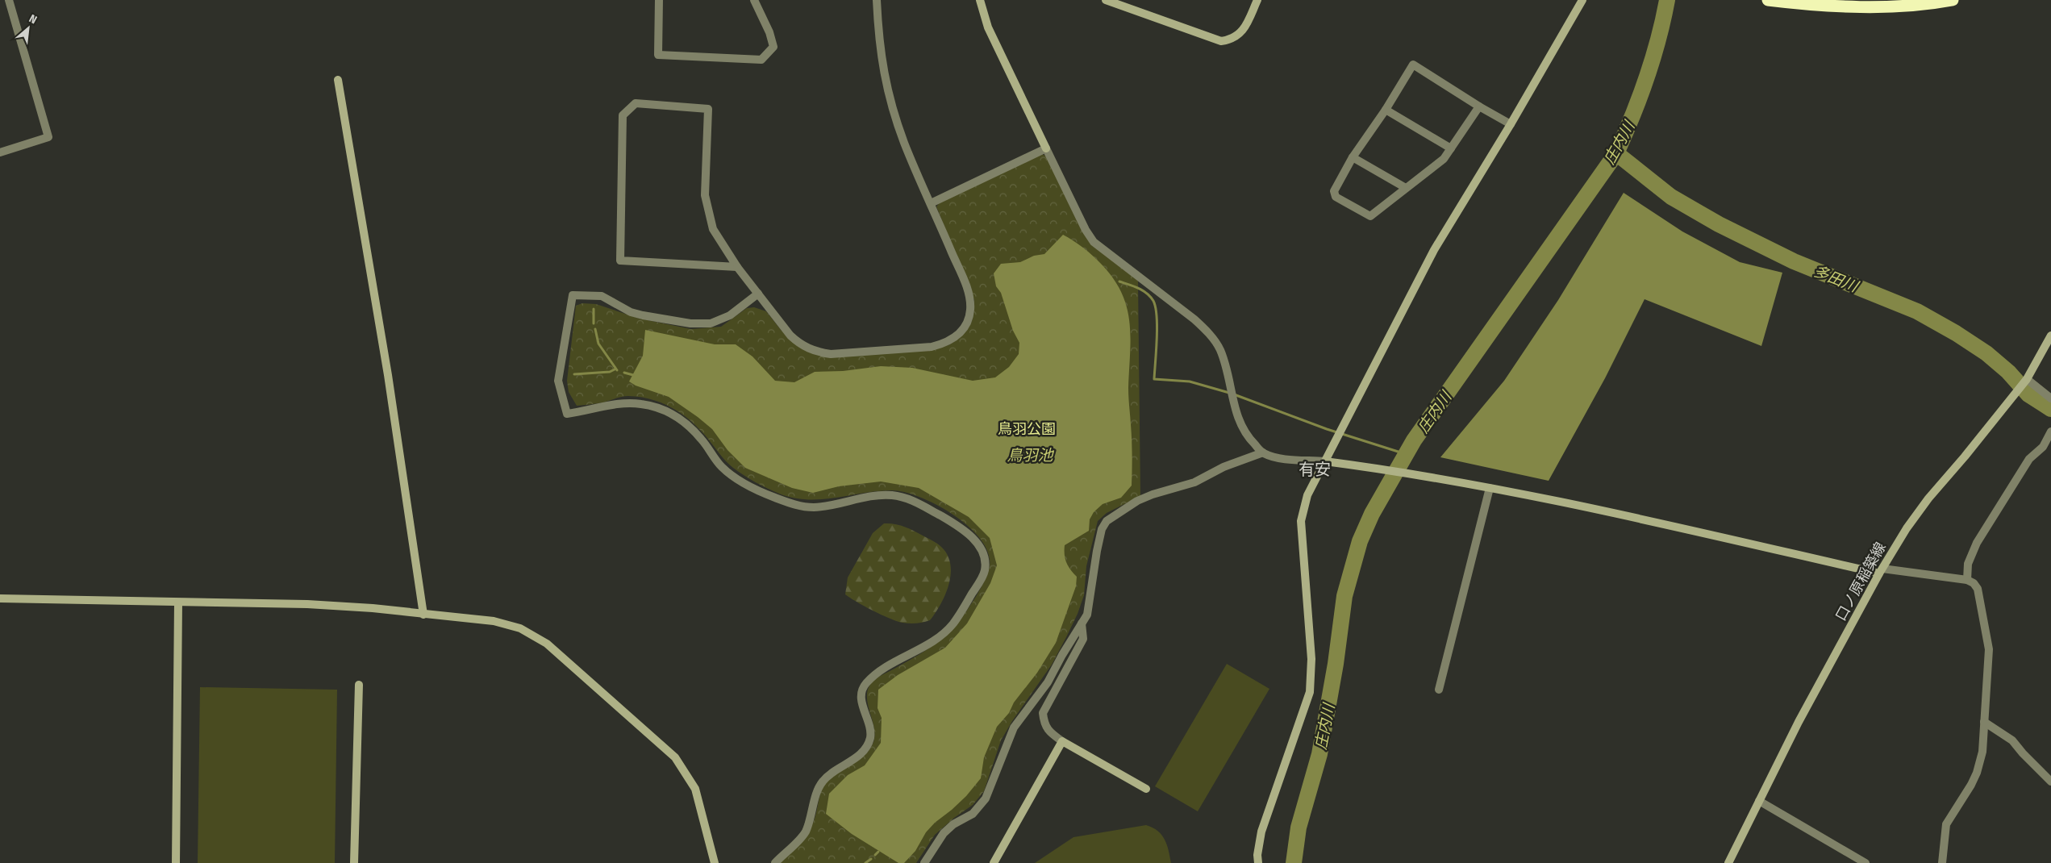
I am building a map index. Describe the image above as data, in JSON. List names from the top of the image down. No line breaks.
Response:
{"streets":{"street":["口ノ原稲築線"]},"districts":["有安"],"water":["庄内川","多田川","鳥羽池"],"parks":["鳥羽公園"],"north":"top right"}
